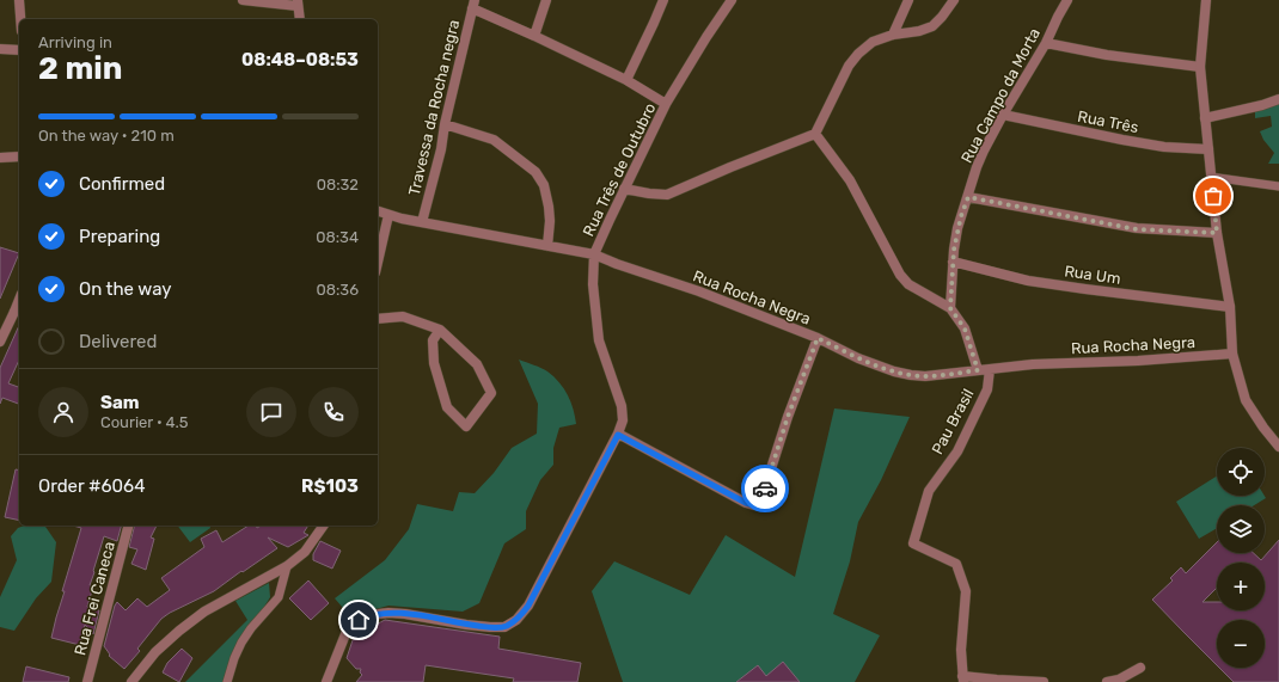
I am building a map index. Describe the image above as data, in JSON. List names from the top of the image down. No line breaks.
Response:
{"streets":{"street":["Rua Campo da Morta","Travessa da Rocha negra","Rua Três","Rua Três de Outubro","Rua Um","Rua Rocha Negra","Pau Brasil","Rua Frei Caneca"]},"crossings":[["Rua Campo da Morta","Rua Três"],["Rua Campo da Morta","Rua Um"],["Travessa da Rocha negra","Rua Rocha Negra"],["Rua Três de Outubro","Rua Rocha Negra"],["Rua Rocha Negra","Pau Brasil"]],"page":{"heading":["2 min","Arriving in","08:48–08:53"],"panel":["Sam","Courier · 4.5","Order #6064","R$103"],"bar":"On the way · 210 m","list":[["Confirmed","08:32"],["Preparing","08:34"],["On the way","08:36"],"Delivered"],"map_buttons":["+","−"]}}
